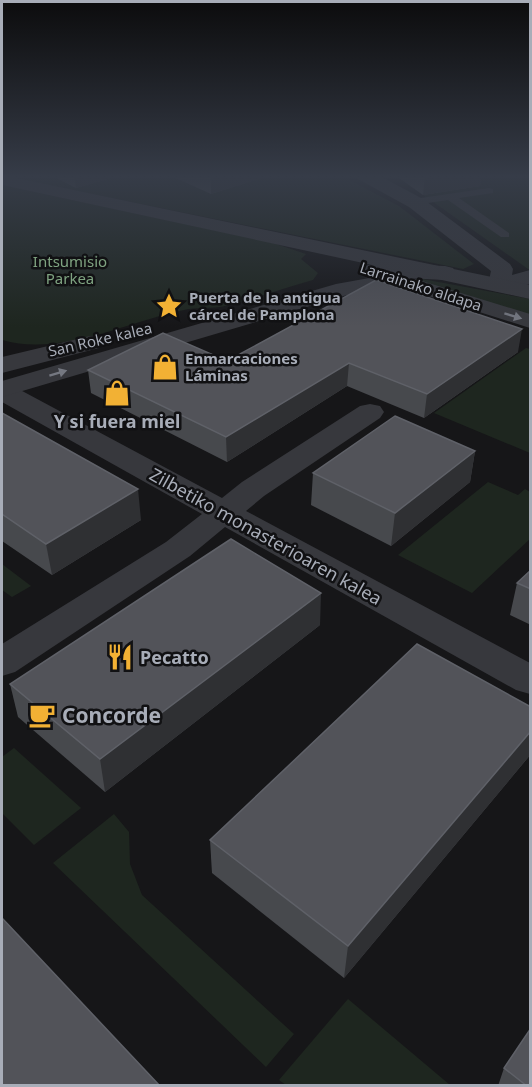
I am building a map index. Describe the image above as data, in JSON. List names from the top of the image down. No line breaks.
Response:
{"streets":{"street":["Larrainako aldapa","San Roke kalea","Zilbetiko monasterioaren kalea"]},"crossings":[["Larrainako aldapa","San Roke kalea"],["San Roke kalea","Zilbetiko monasterioaren kalea"]],"parks":["Intsumisio Parkea"],"places":{"place":["Puerta de la antigua cárcel de Pamplona"],"shop":["Enmarcaciones Láminas","Y si fuera miel"],"restaurant":["Pecatto"],"cafe":["Concorde"]}}
